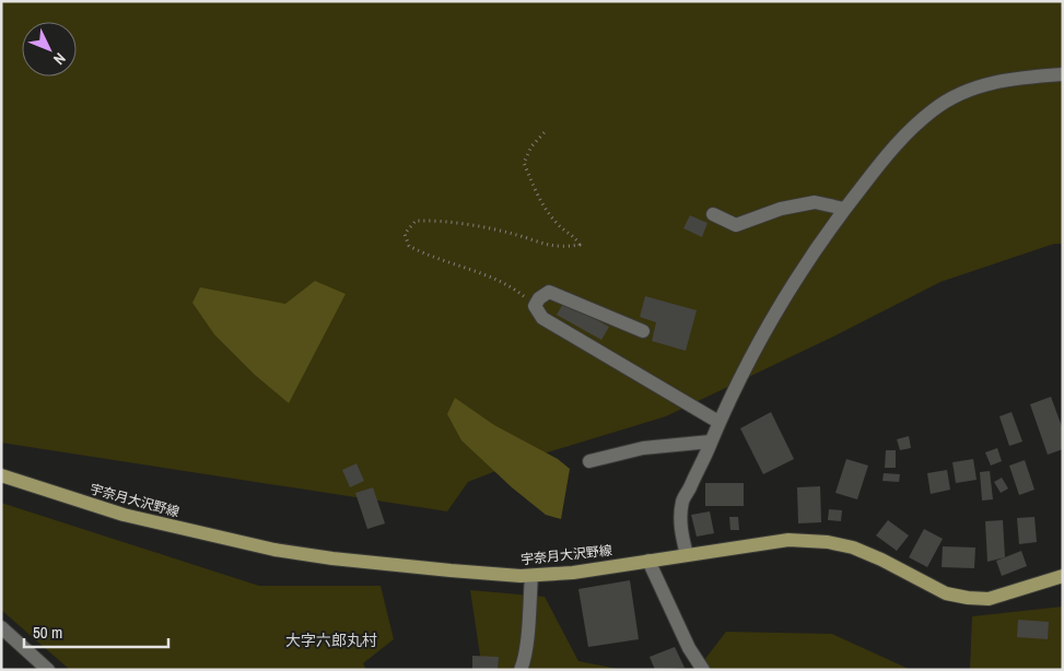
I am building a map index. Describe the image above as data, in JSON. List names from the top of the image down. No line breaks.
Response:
{"streets":{"main road":["宇奈月大沢野線"]},"districts":["大字六郎丸村"],"scale_bar":"50 m","north":"bottom right"}
